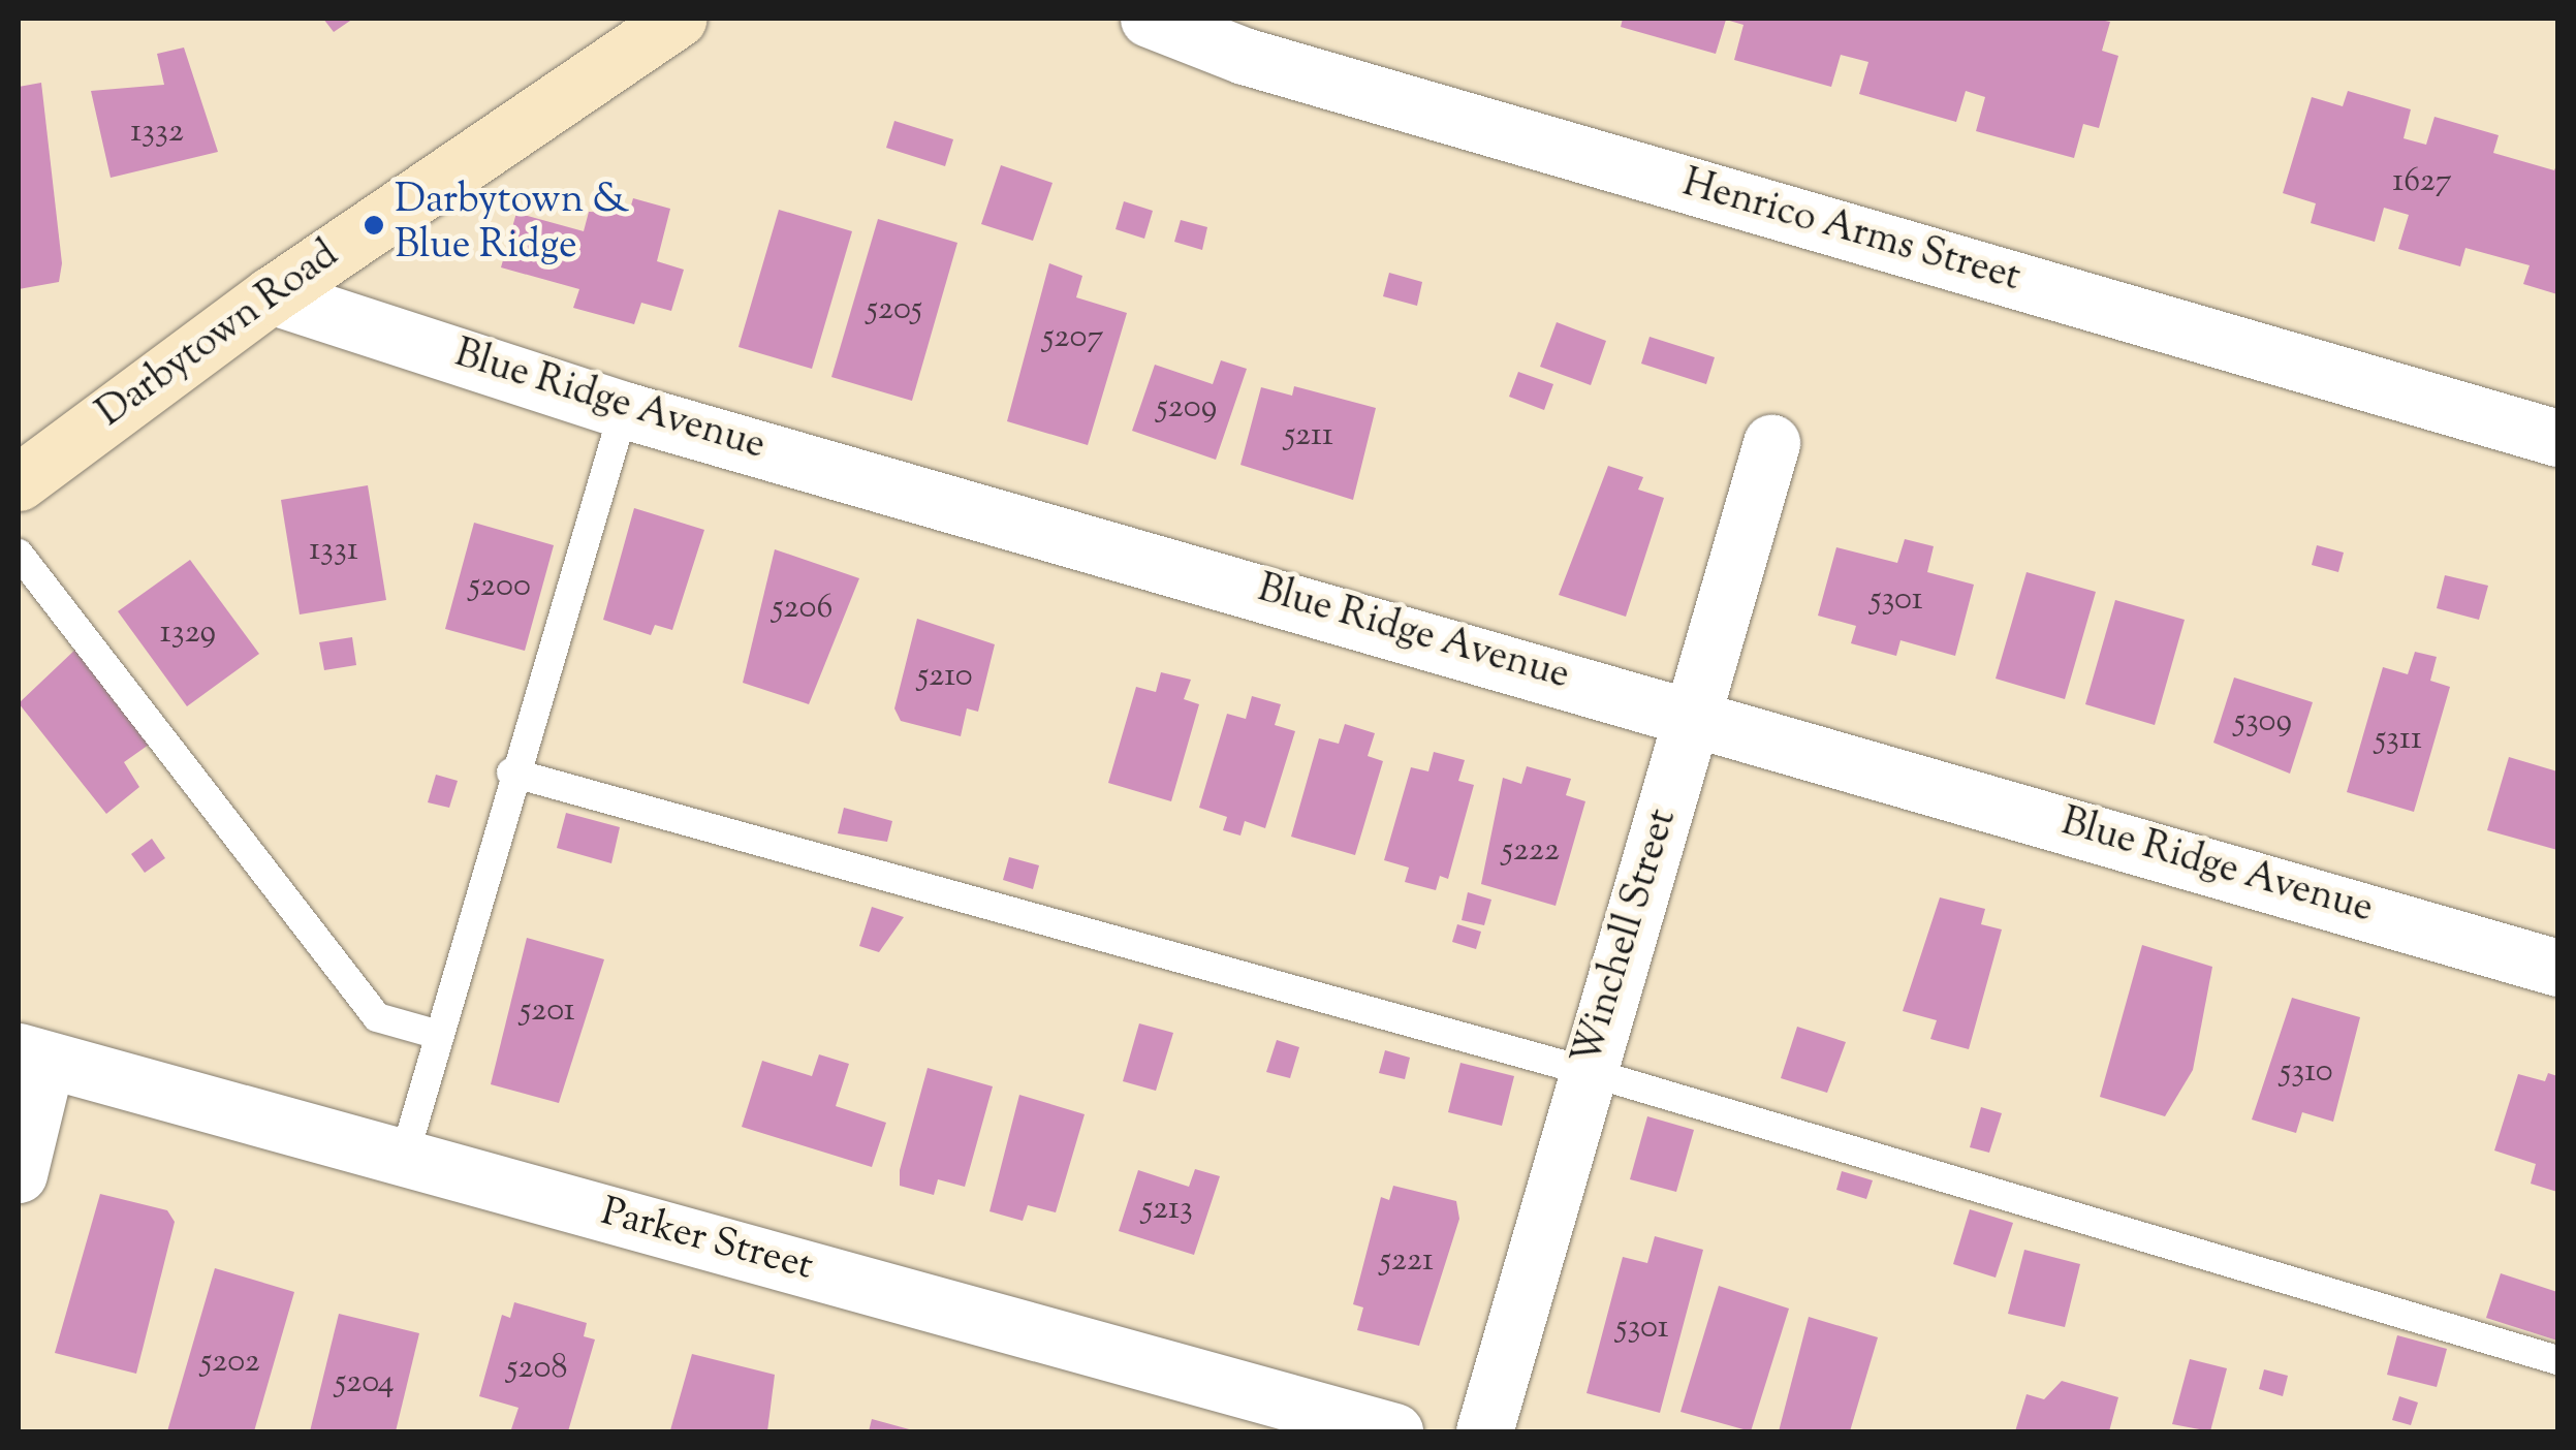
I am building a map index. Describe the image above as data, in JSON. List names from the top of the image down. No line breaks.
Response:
{"streets":{"main road":["Darbytown Road"],"street":["Henrico Arms Street","Blue Ridge Avenue","Winchell Street","Parker Street"]},"crossings":[["Darbytown Road","Blue Ridge Avenue"],["Blue Ridge Avenue","Winchell Street"]],"places":["Darbytown & Blue Ridge"],"house_numbers":["1332","1627","5205","5207","5209","5211","1331","5200","5301","5206","1329","5210","5309","5311","5222","5201","5310","5213","5221","5301","5202","5208","5204"]}
